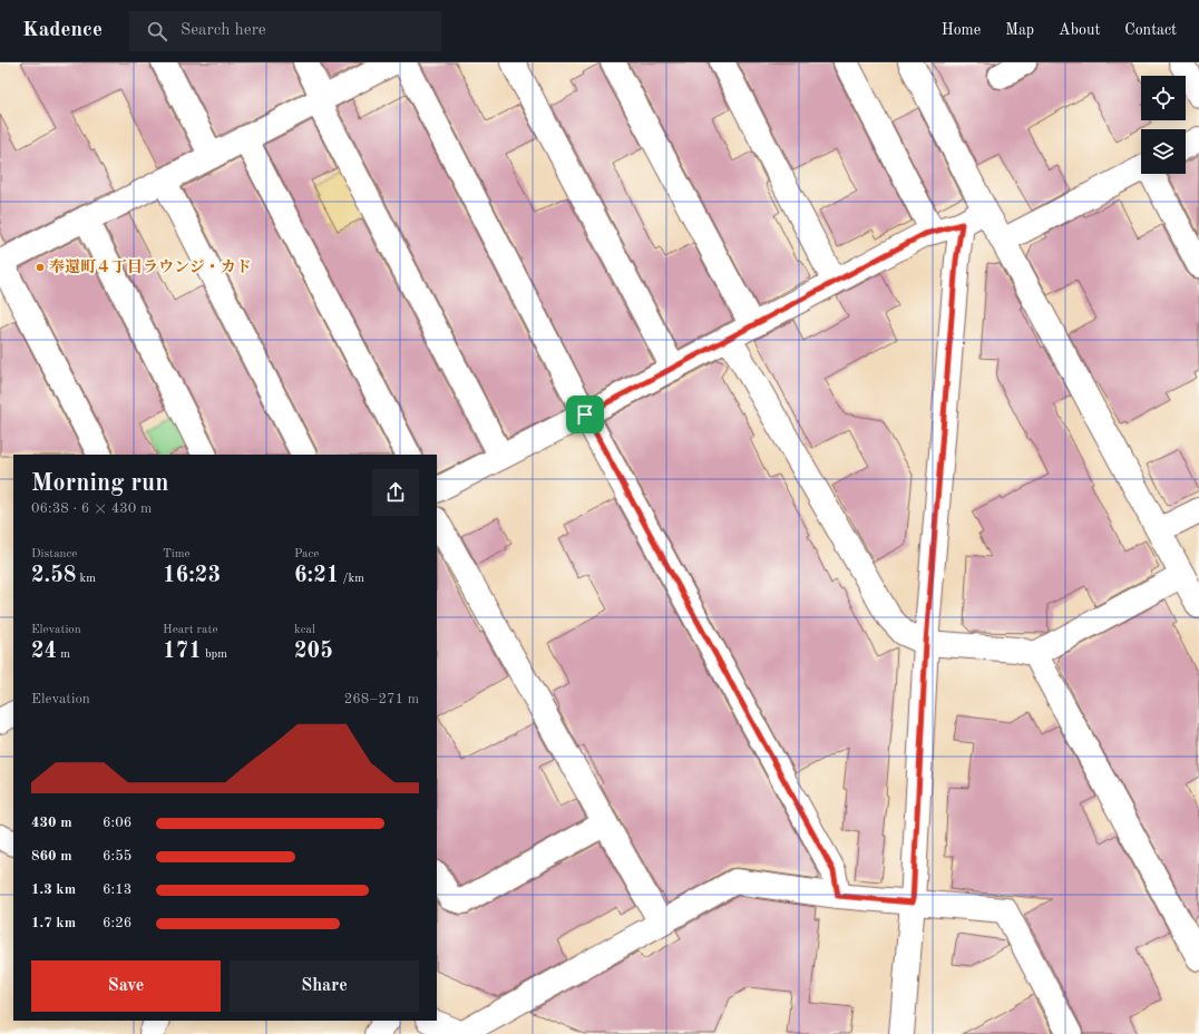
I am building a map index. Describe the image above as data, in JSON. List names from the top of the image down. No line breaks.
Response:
{"places":["奉還町４丁目ラウンジ・カド"],"page":{"header":"Kadence","search":"Search here","nav":["Home","Map","About","Contact"],"heading":["Morning run","06:38 · 6 × 430 m"],"stats":[["Distance","2.58 km"],["Time","16:23"],["Pace","6:21 /km"],["Elevation","24 m"],["Heart rate","171 bpm"],["kcal","205"]],"chart":["Elevation","268–271 m"],"list":[{"name":"430 m","note":"6:06"},{"name":"860 m","note":"6:55"},{"name":"1.3 km","note":"6:13"},{"name":"1.7 km","note":"6:26"}],"buttons":["Save","Share"]}}
